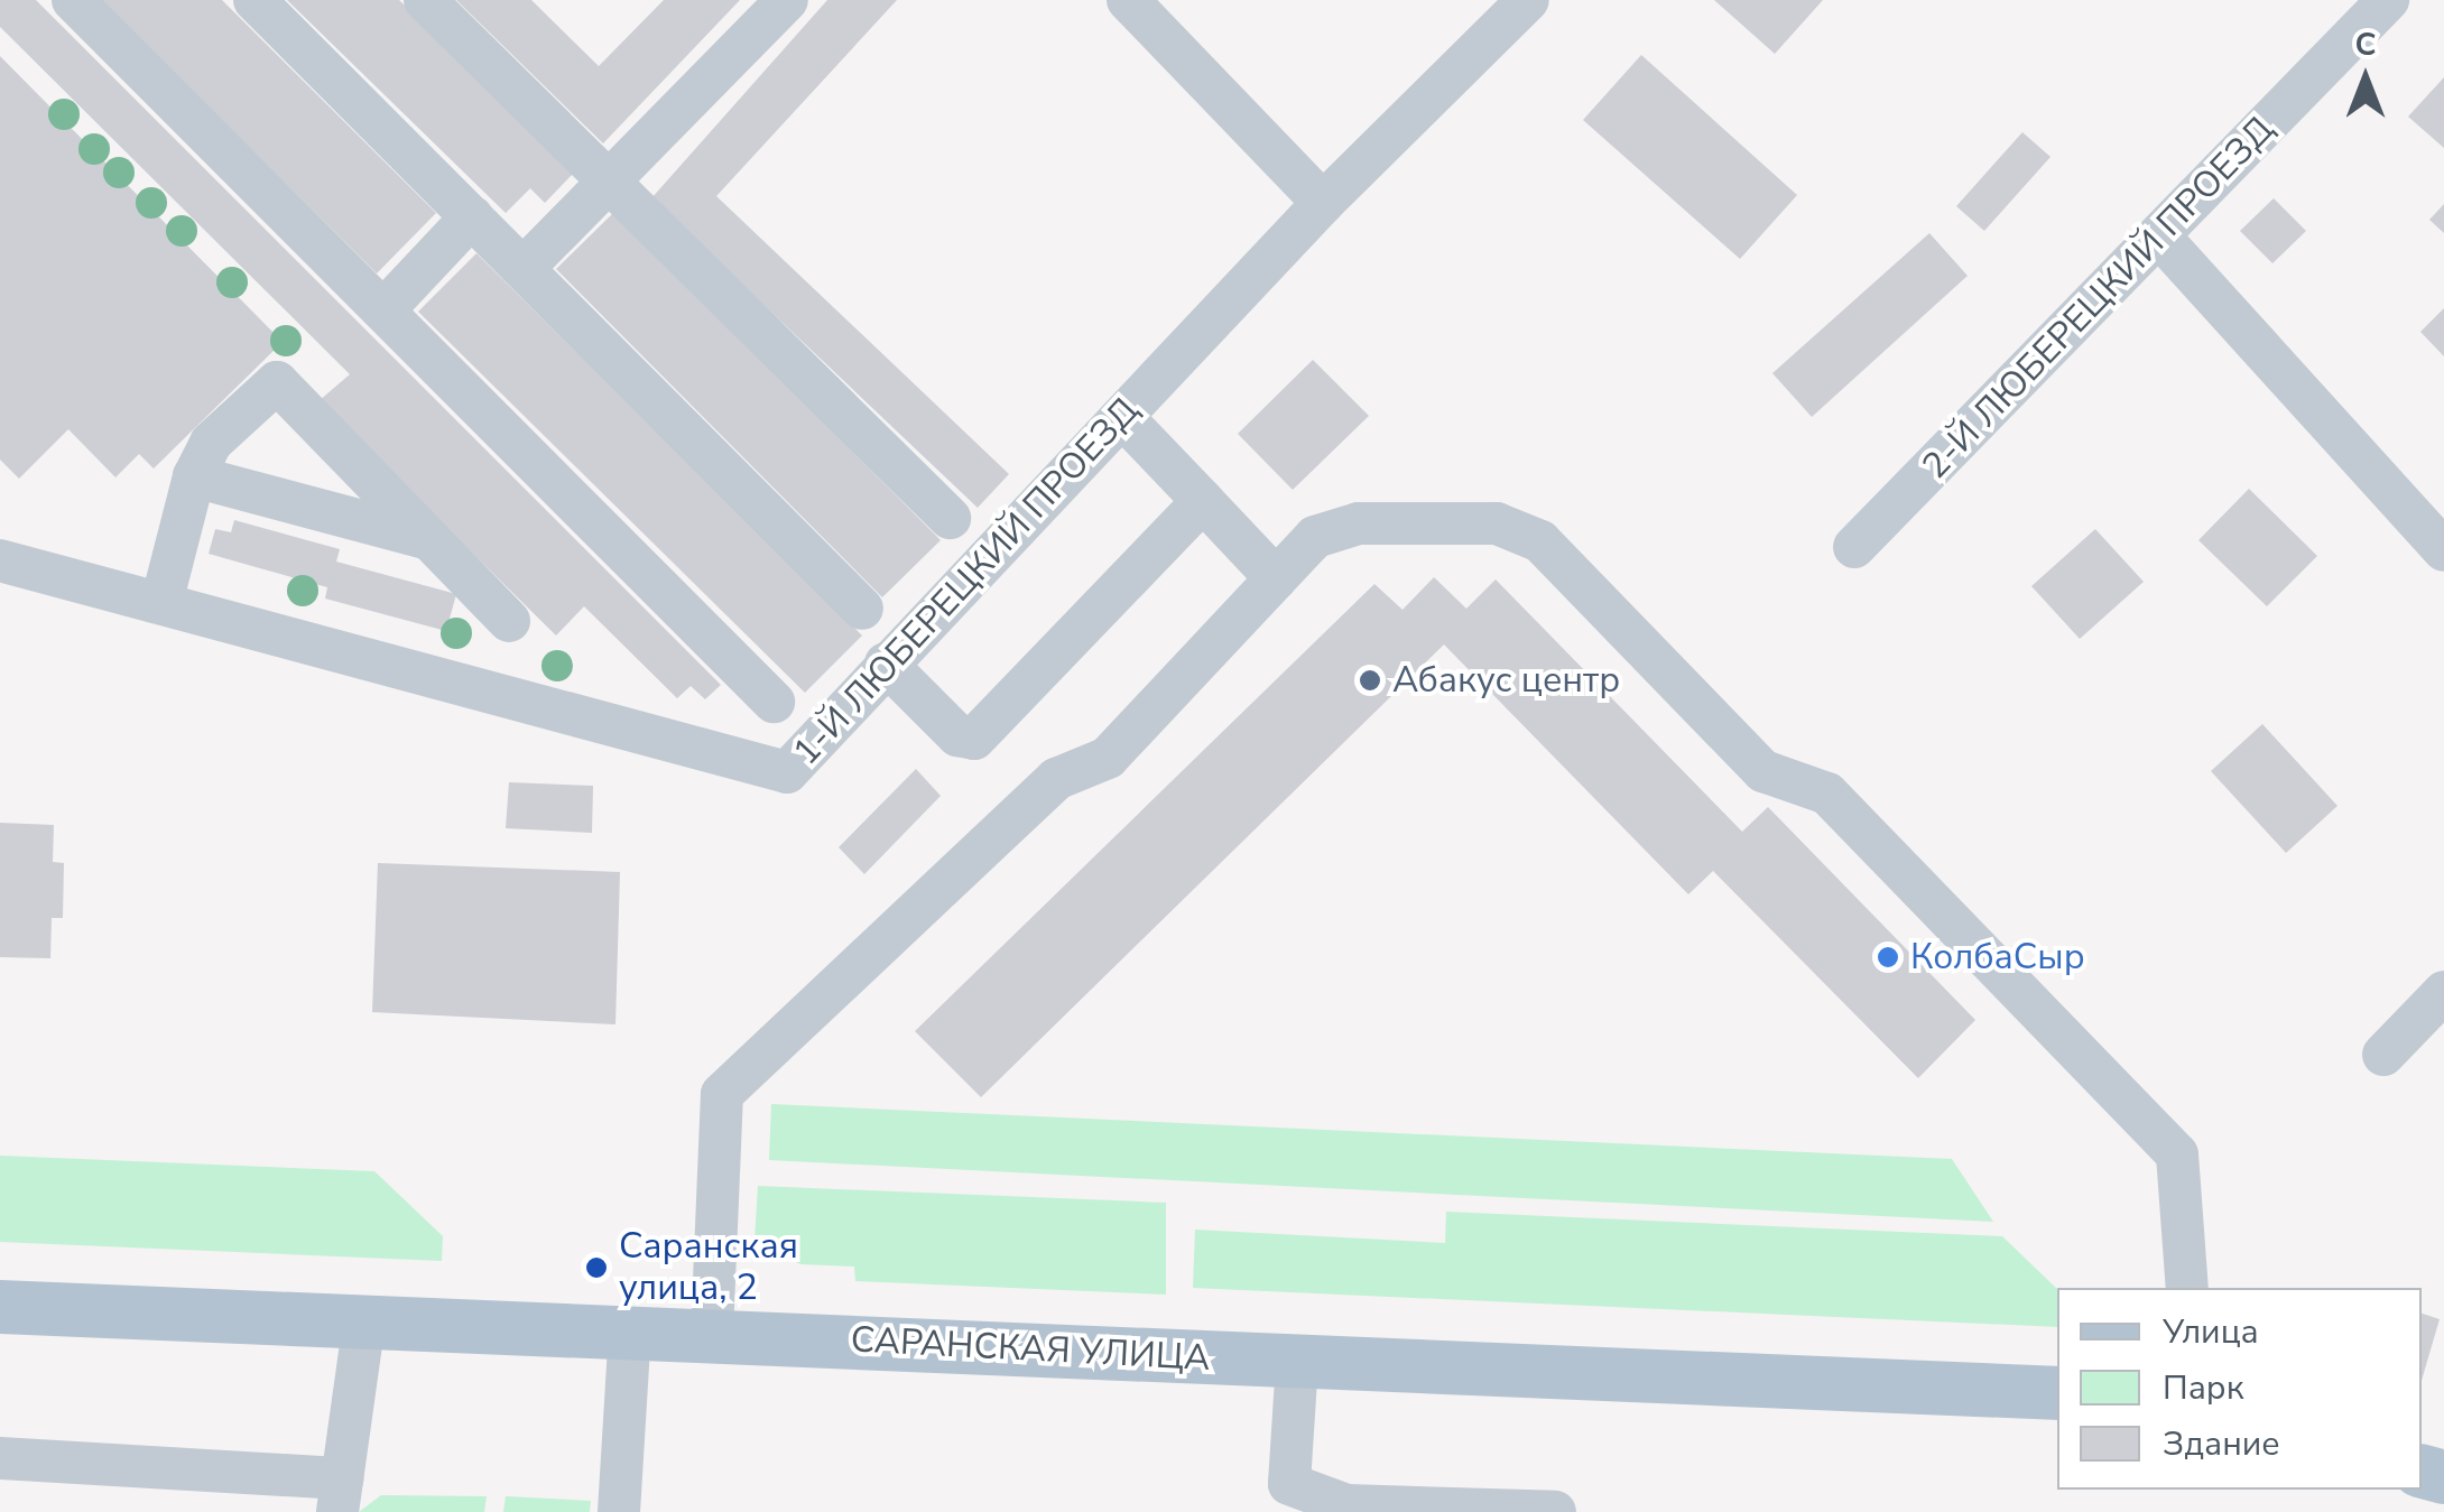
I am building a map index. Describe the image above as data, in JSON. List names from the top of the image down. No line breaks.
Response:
{"streets":{"main road":["САРАНСКАЯ УЛИЦА"],"street":["2-Й ЛЮБЕРЕЦКИЙ ПРОЕЗД","1-Й ЛЮБЕРЕЦКИЙ ПРОЕЗД"]},"places":["Абакус центр","КолбаСыр","Саранская улица, 2"],"legend":["Улица","Парк","Здание"],"north":"top"}
